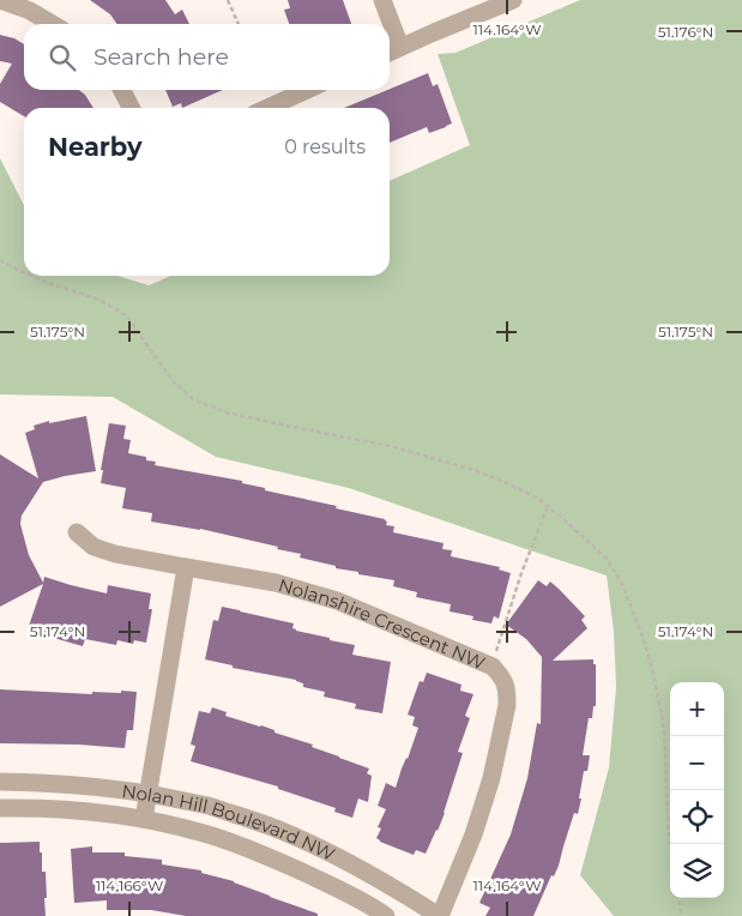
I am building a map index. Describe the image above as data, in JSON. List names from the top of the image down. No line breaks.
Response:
{"streets":{"street":["Nolanshire Crescent NW","Nolan Hill Boulevard NW"]},"crossings":[["Nolanshire Crescent NW","Nolan Hill Boulevard NW"]],"page":{"search":"Search here","heading":["Nearby","0 results"],"map_buttons":["+","−"]},"coordinates":["114.164°W","51.176°N","51.175°N","51.174°N","114.166°W"]}
